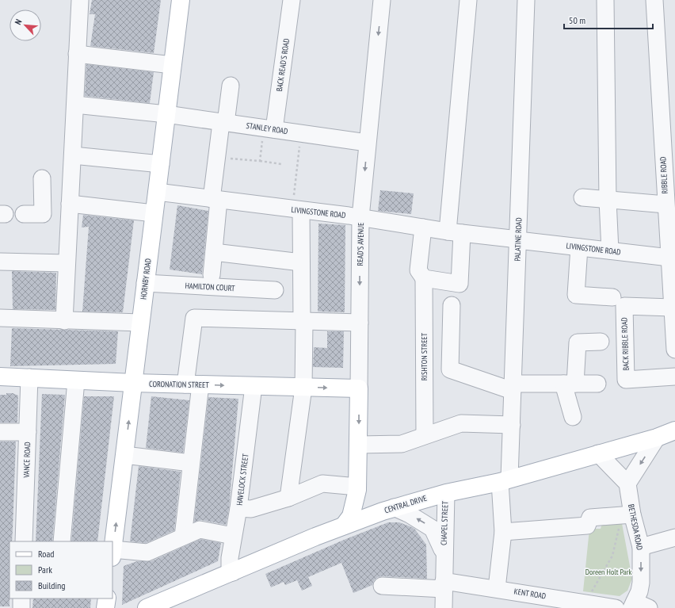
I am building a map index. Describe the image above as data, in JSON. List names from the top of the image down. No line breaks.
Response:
{"streets":{"main road":["READ'S AVENUE","HORNBY ROAD","CORONATION STREET","CENTRAL DRIVE"],"street":["BACK READ'S ROAD","STANLEY ROAD","RIBBLE ROAD","LIVINGSTONE ROAD","PALATINE ROAD","HAMILTON COURT","BACK RIBBLE ROAD","RISHTON STREET","VANCE ROAD","HAVELOCK STREET","CHAPEL STREET","BETHESDA ROAD","KENT ROAD"]},"crossings":[["BACK READ'S ROAD","STANLEY ROAD"],["STANLEY ROAD","READ'S AVENUE"],["STANLEY ROAD","HORNBY ROAD"],["RIBBLE ROAD","LIVINGSTONE ROAD"],["RIBBLE ROAD","BACK RIBBLE ROAD"],["LIVINGSTONE ROAD","PALATINE ROAD"],["LIVINGSTONE ROAD","READ'S AVENUE"],["LIVINGSTONE ROAD","HORNBY ROAD"],["LIVINGSTONE ROAD","RISHTON STREET"],["PALATINE ROAD","CENTRAL DRIVE"],["PALATINE ROAD","KENT ROAD"],["READ'S AVENUE","CORONATION STREET"],["READ'S AVENUE","CENTRAL DRIVE"],["HORNBY ROAD","HAMILTON COURT"],["HORNBY ROAD","CORONATION STREET"],["CORONATION STREET","VANCE ROAD"],["CORONATION STREET","HAVELOCK STREET"],["HAVELOCK STREET","CENTRAL DRIVE"],["CENTRAL DRIVE","CHAPEL STREET"],["CHAPEL STREET","KENT ROAD"]],"one_way":["CHAPEL STREET","BETHESDA ROAD"],"parks":["Doreen Holt Park"],"legend":["Road","Park","Building"],"scale_bar":"50 m","north":"top left"}
